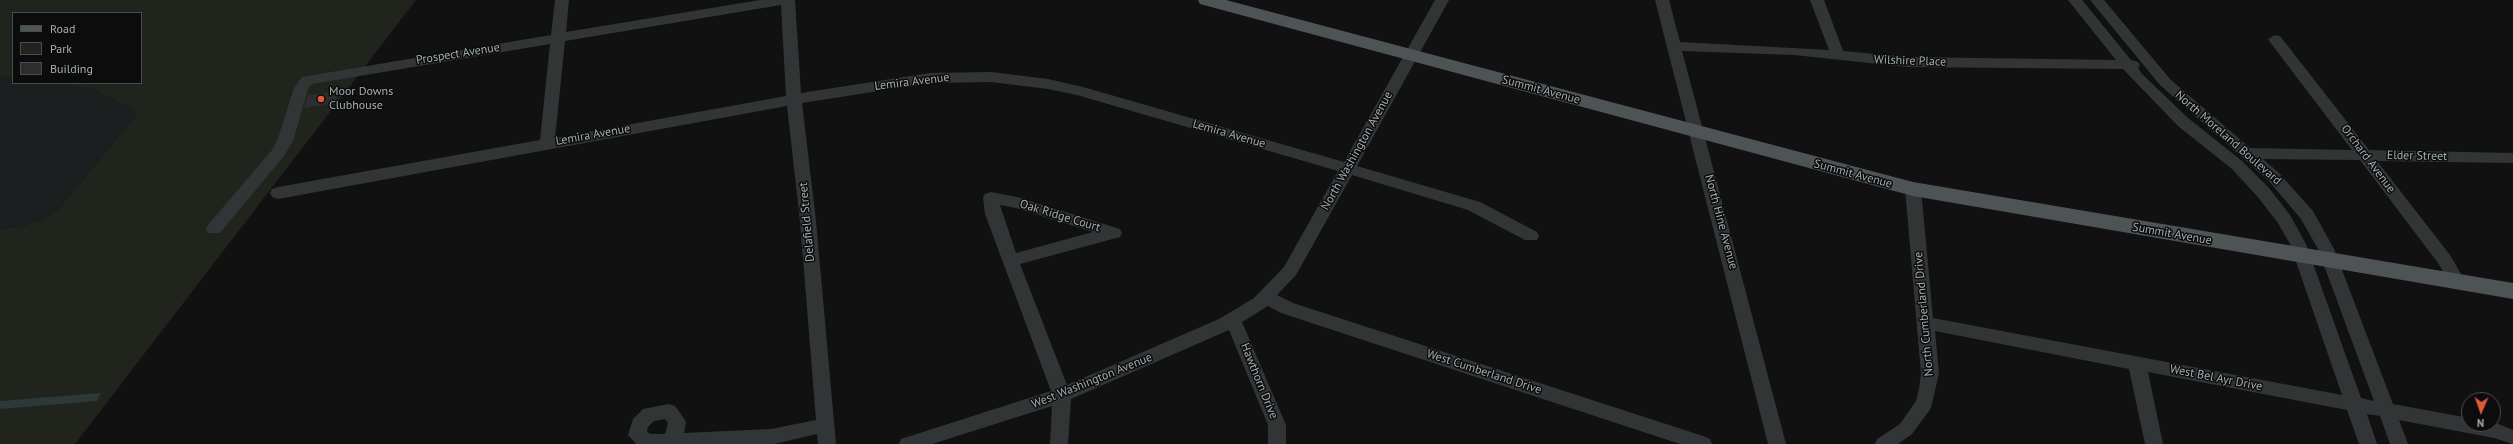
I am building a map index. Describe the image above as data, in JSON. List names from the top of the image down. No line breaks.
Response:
{"streets":{"main road":["Summit Avenue"],"street":["Prospect Avenue","Wilshire Place","Lemira Avenue","North Moreland Boulevard","North Washington Avenue","Elder Street","Orchard Avenue","Oak Ridge Court","Delafield Street","North Hine Avenue","North Cumberland Drive","West Cumberland Drive","West Bel Ayr Drive","West Washington Avenue","Hawthorn Drive"]},"crossings":[["Wilshire Place","North Moreland Boulevard"],["Wilshire Place","North Hine Avenue"],["Lemira Avenue","North Washington Avenue"],["Lemira Avenue","Delafield Street"],["Summit Avenue","North Moreland Boulevard"],["Summit Avenue","North Washington Avenue"],["Summit Avenue","Orchard Avenue"],["Summit Avenue","North Hine Avenue"],["Summit Avenue","North Cumberland Drive"],["North Moreland Boulevard","Elder Street"],["North Moreland Boulevard","West Bel Ayr Drive"],["North Washington Avenue","West Cumberland Drive"],["North Washington Avenue","West Washington Avenue"],["Elder Street","Orchard Avenue"],["Oak Ridge Court","West Washington Avenue"],["North Cumberland Drive","West Bel Ayr Drive"],["West Cumberland Drive","West Washington Avenue"],["West Washington Avenue","Hawthorn Drive"]],"places":["Moor Downs Clubhouse"],"legend":["Road","Park","Building"],"north":"bottom"}
